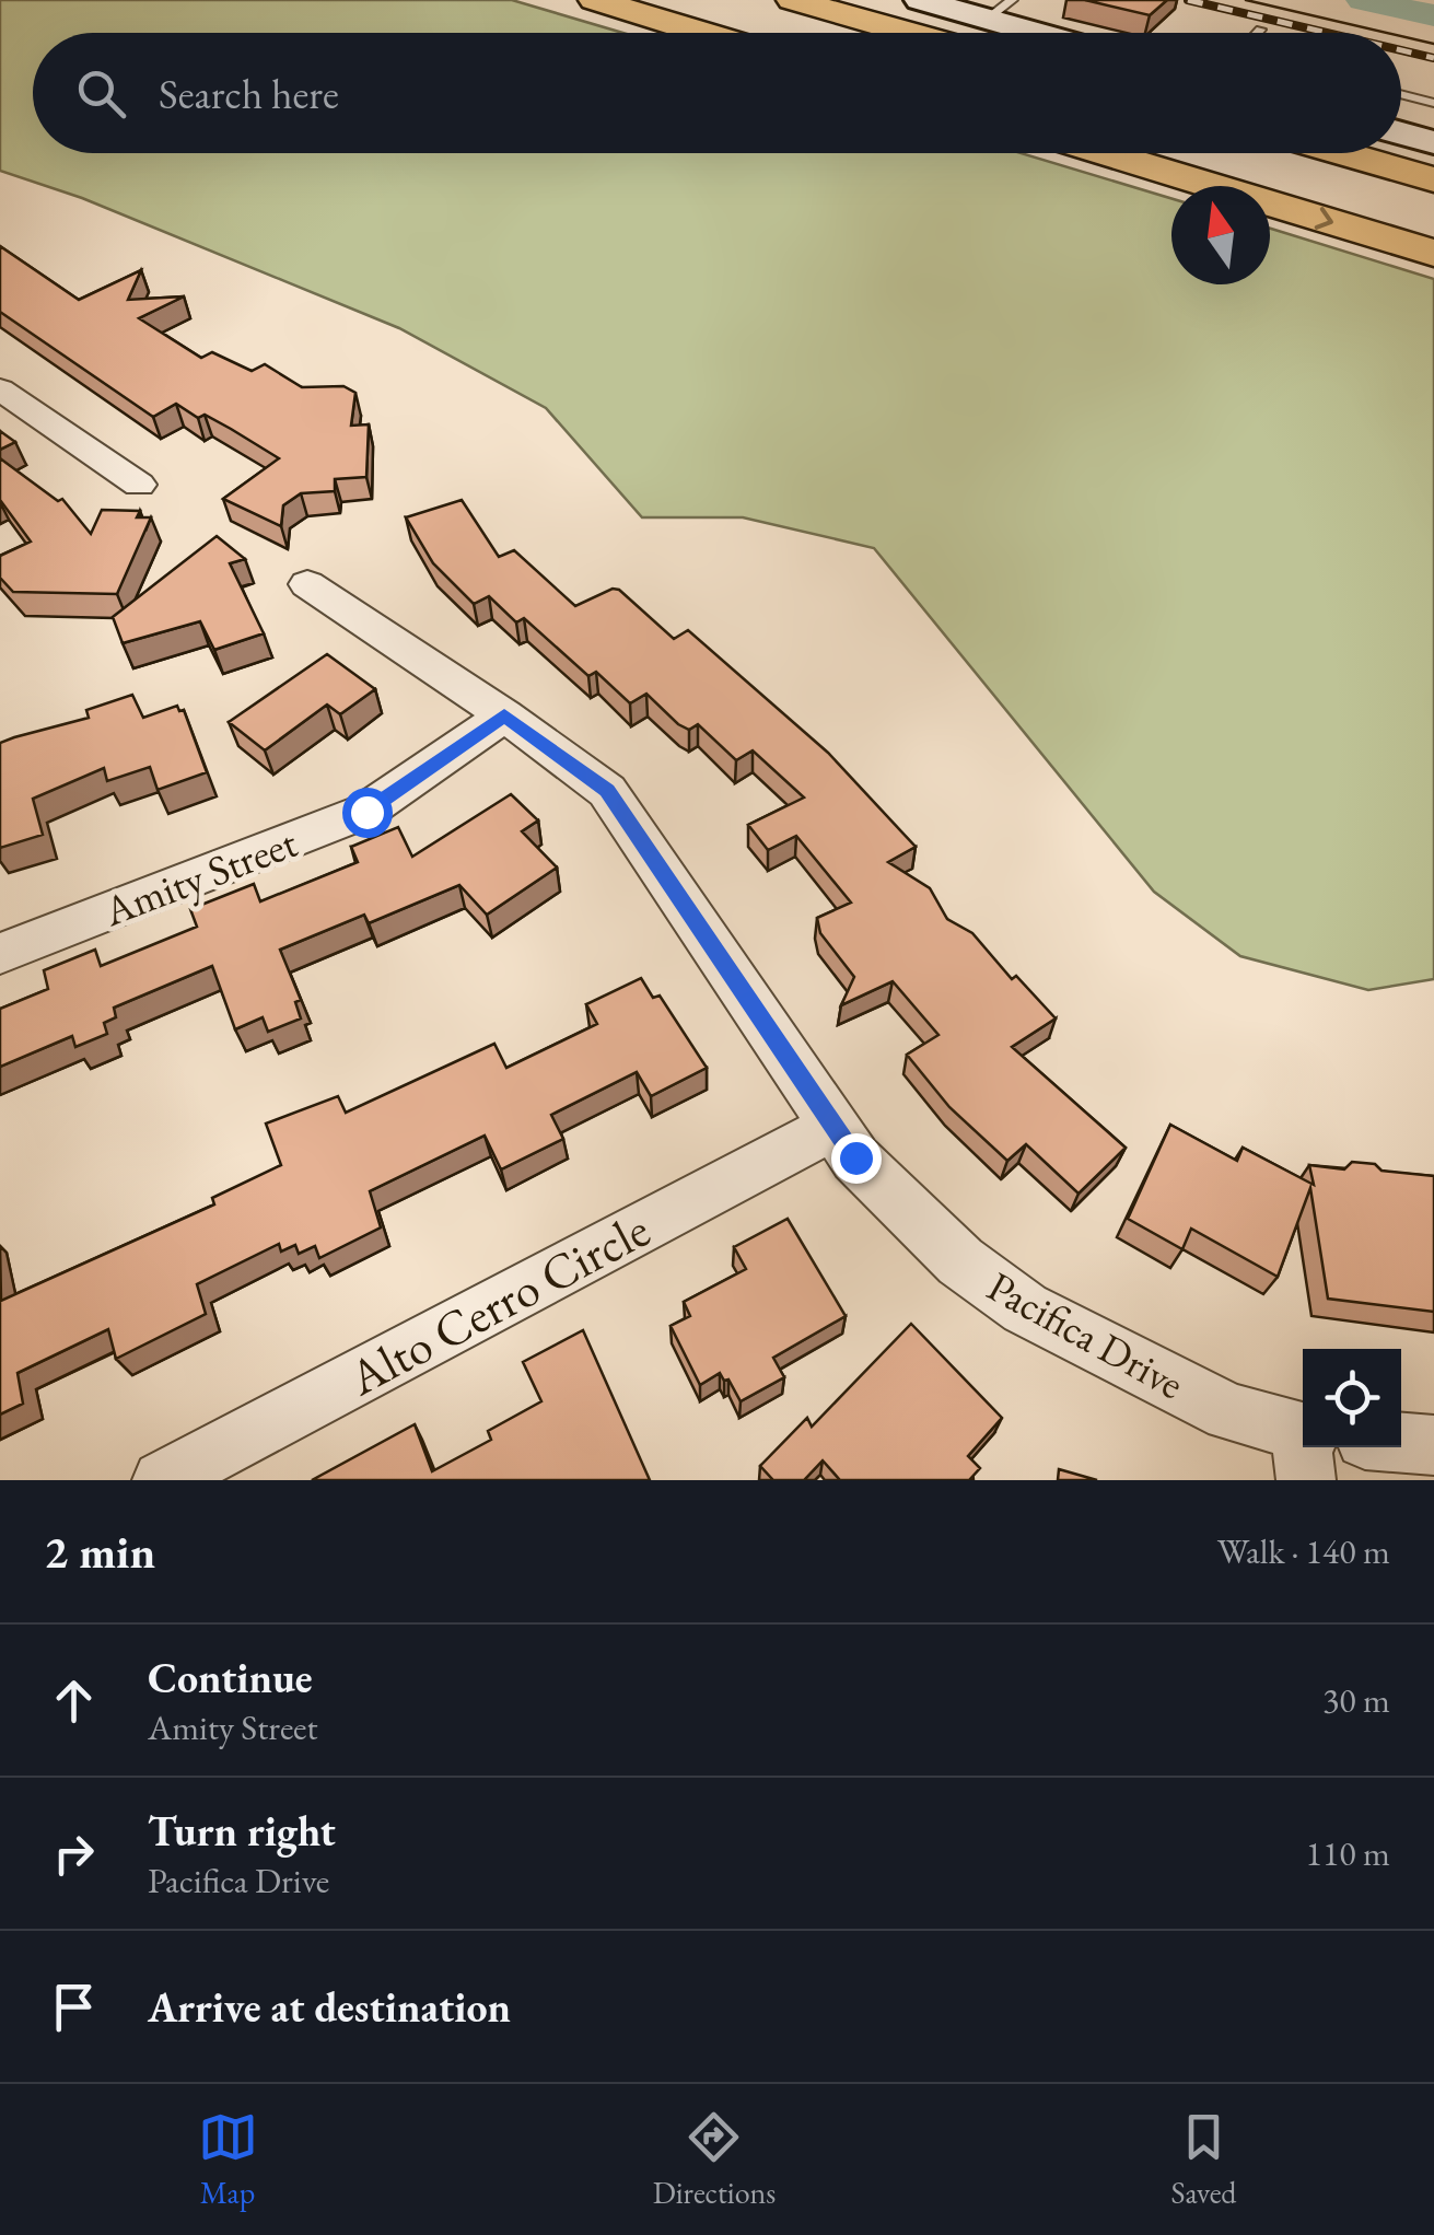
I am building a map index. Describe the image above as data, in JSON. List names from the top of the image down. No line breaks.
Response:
{"streets":{"street":["Amity Street","Alto Cerro Circle","Pacifica Drive"]},"crossings":[["Amity Street","Pacifica Drive"],["Alto Cerro Circle","Pacifica Drive"]],"north":"top","page":{"search":"Search here","heading":["2 min","Walk · 140 m"],"list":[["Continue","Amity Street","30 m"],["Turn right","Pacifica Drive","110 m"],"Arrive at destination"],"nav":["Map","Directions","Saved"]}}
